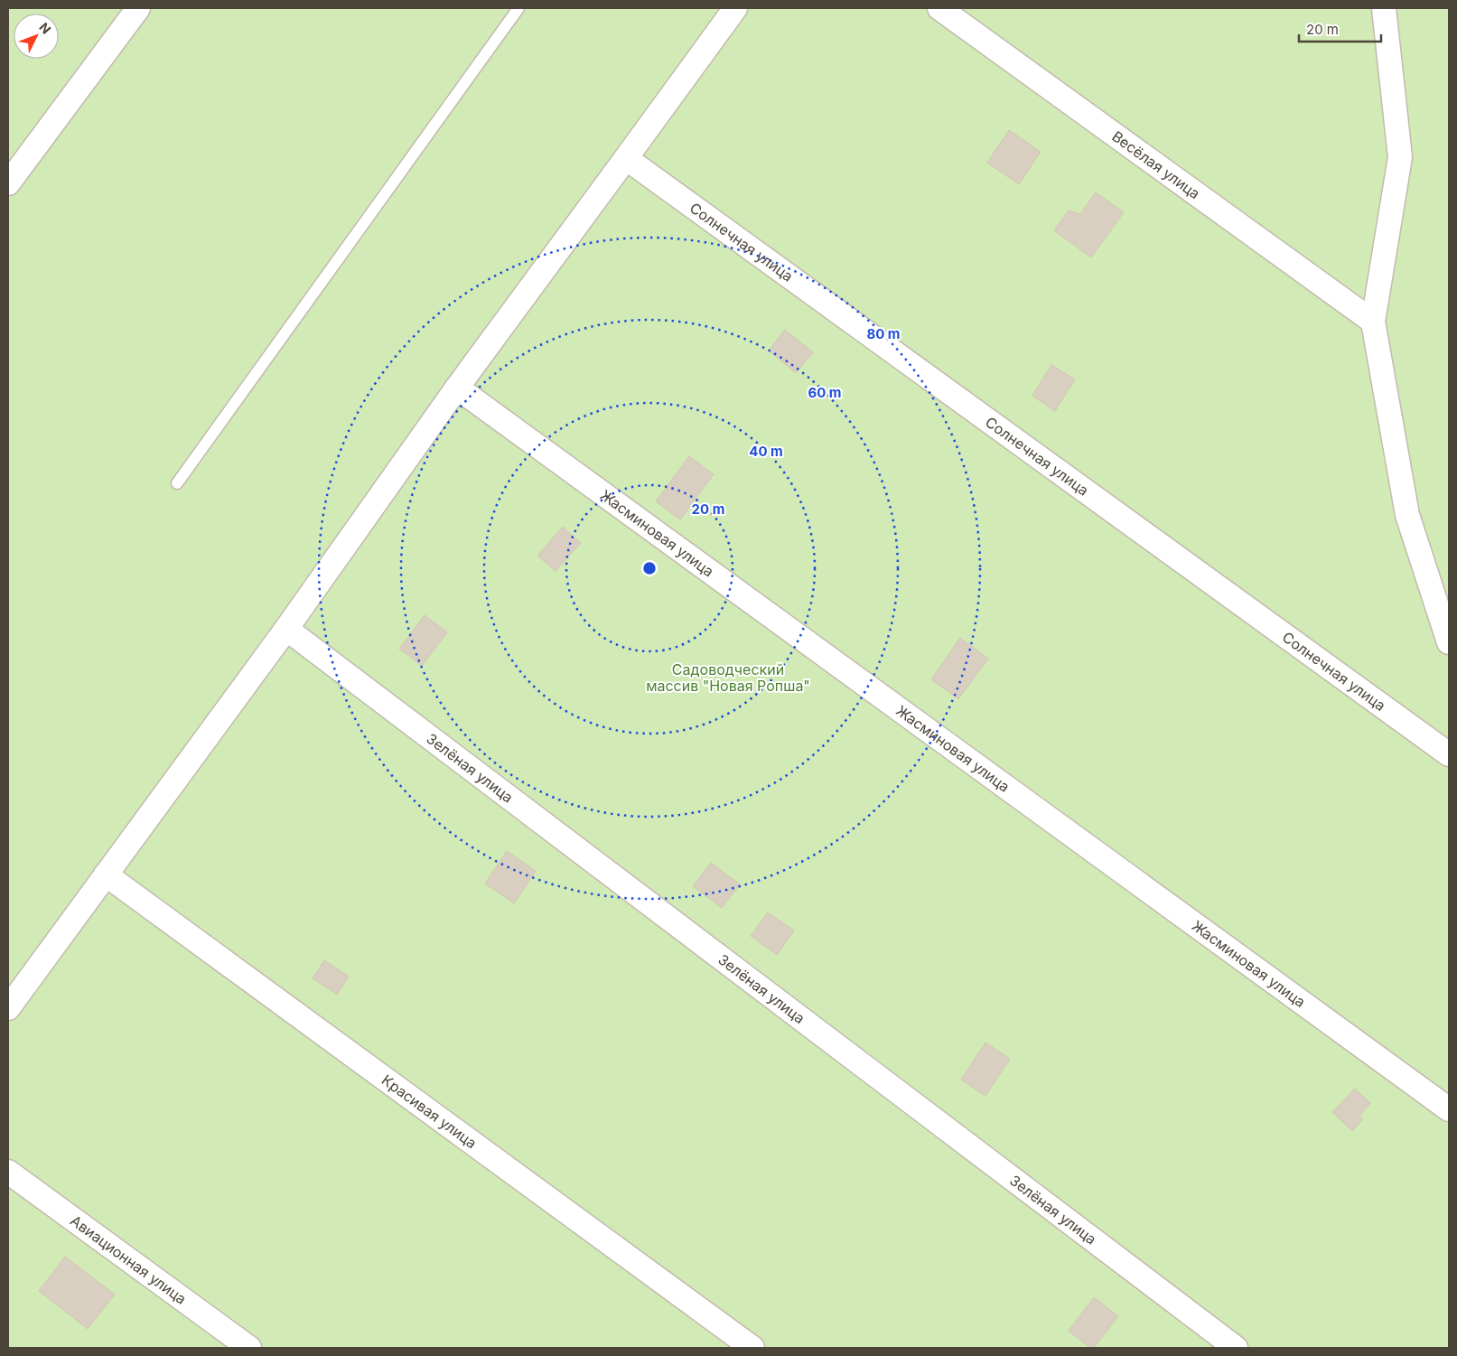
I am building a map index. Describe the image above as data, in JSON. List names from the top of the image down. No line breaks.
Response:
{"streets":{"street":["Весёлая улица","Солнечная улица","Жасминовая улица","Зелёная улица","Красивая улица","Авиационная улица"]},"parks":["Садоводческий массив \"Новая Ропша\""],"scale_bar":"20 m","north":"top right","rings":["80 m","60 m","40 m","20 m"]}
